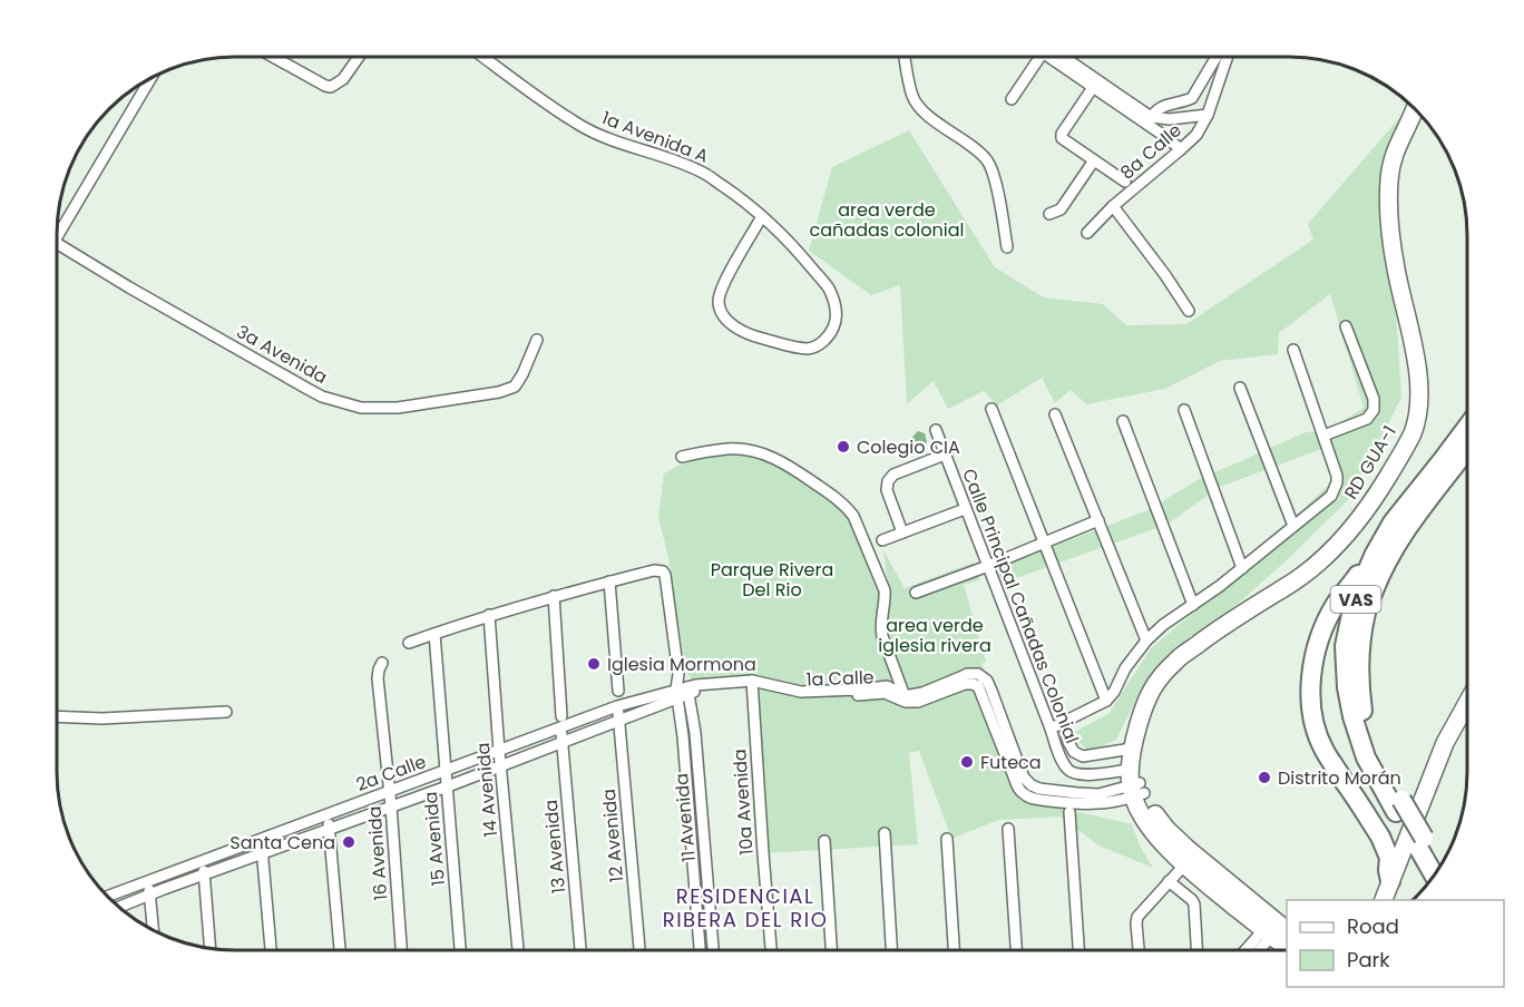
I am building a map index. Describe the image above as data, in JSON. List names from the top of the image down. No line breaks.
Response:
{"streets":{"highway":["VAS"],"main road":["RD GUA-1"],"street":["1a Avenida A","8a Calle","3a Avenida","Calle Principal Cañadas Colonial","1a Calle","2a Calle","14 Avenida","10a Avenida","11 Avenida","12 Avenida","15 Avenida","13 Avenida","16 Avenida"]},"crossings":[["RD GUA-1","Calle Principal Cañadas Colonial"],["RD GUA-1","1a Calle"],["Calle Principal Cañadas Colonial","1a Calle"],["1a Calle","2a Calle"],["1a Calle","10a Avenida"],["1a Calle","11 Avenida"],["2a Calle","14 Avenida"],["2a Calle","11 Avenida"],["2a Calle","12 Avenida"],["2a Calle","15 Avenida"],["2a Calle","13 Avenida"],["2a Calle","16 Avenida"]],"districts":["RESIDENCIAL RIBERA DEL RIO"],"parks":["area verde cañadas colonial","Parque Rivera Del Rio","area verde iglesia rivera"],"places":["Colegio CIA","Iglesia Mormona","Futeca","Distrito Morán","Santa Cena"],"legend":["Road","Park"]}
